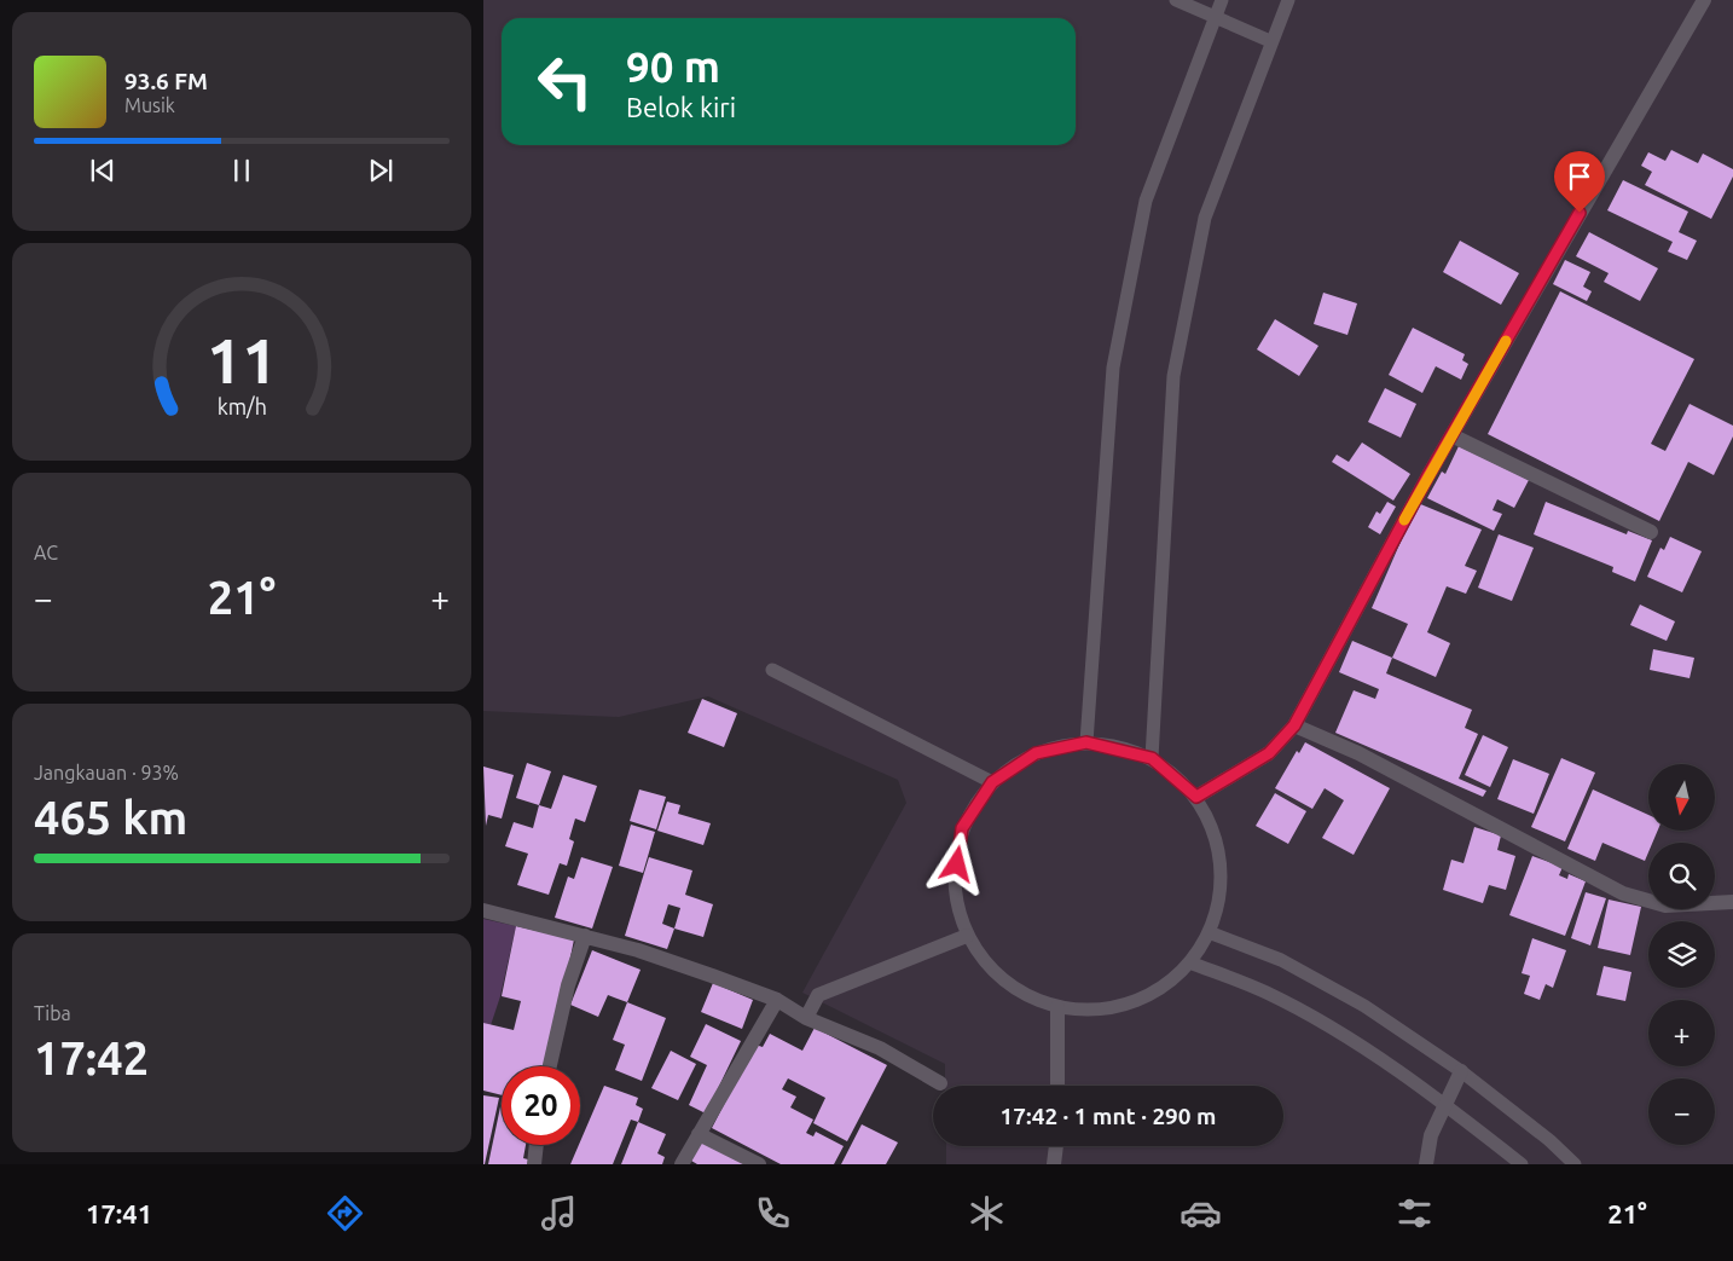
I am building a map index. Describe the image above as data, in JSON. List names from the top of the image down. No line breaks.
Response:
{"north":"bottom","page":{"turn":["90 m","Belok kiri"],"song":["93.6 FM","Musik"],"tile":["AC",["Jangkauan · 93%","465 km"],["Tiba","17:42"]],"heat":["−","21°","+"],"map_buttons":["+","−"],"limit":"20","trip":"17:42 · 1 mnt · 290 m","tabs":["17:41","21°"],"gauge":["11","km/h"]}}
